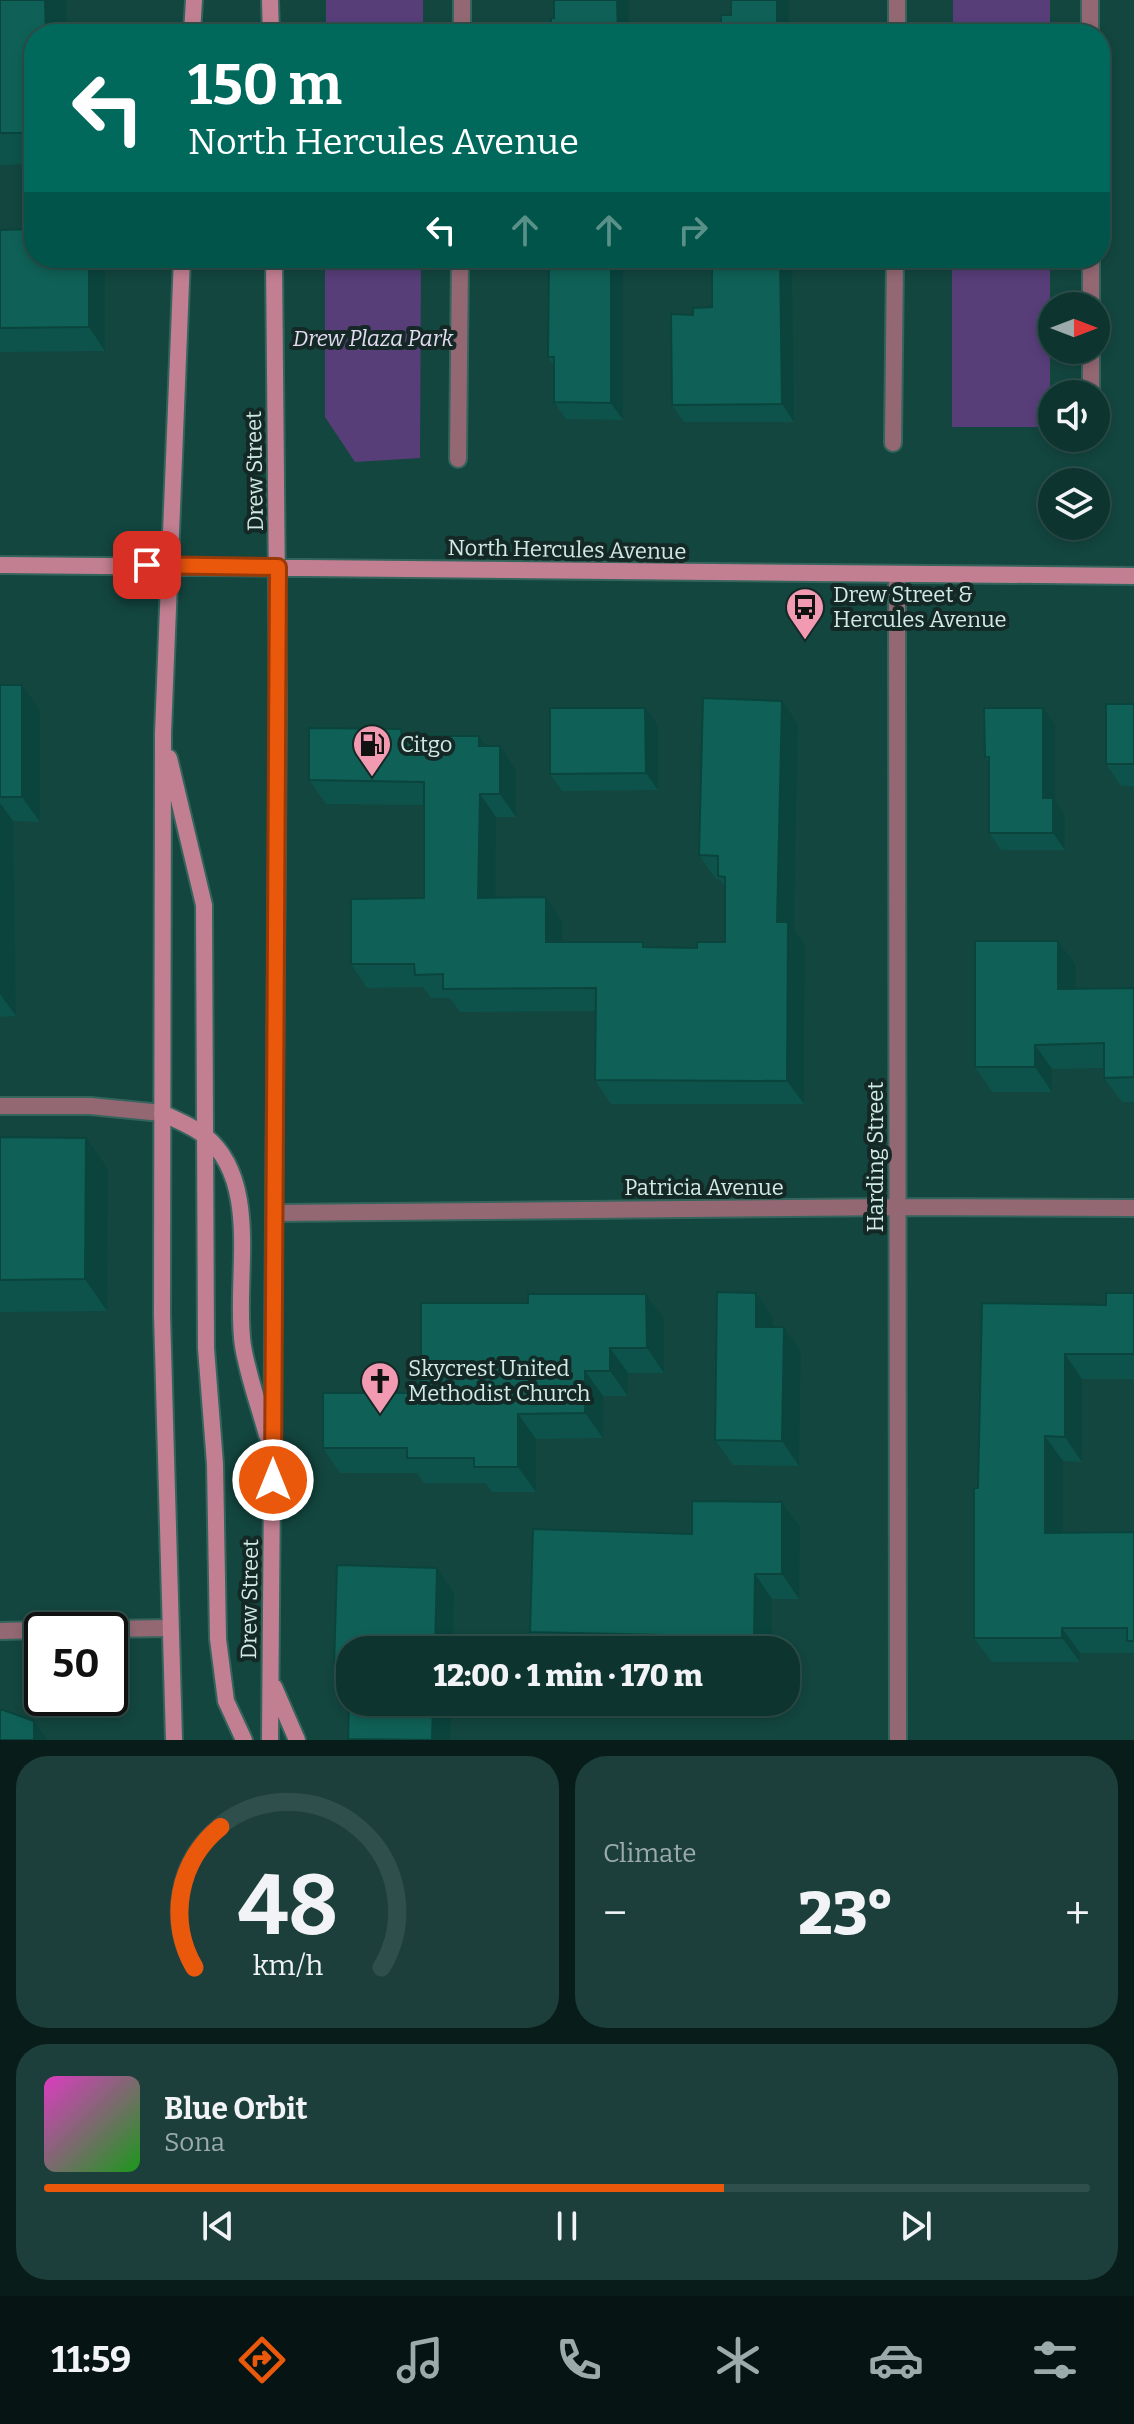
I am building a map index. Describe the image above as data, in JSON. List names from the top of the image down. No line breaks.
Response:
{"streets":{"main road":["Drew Street","North Hercules Avenue"],"street":["Harding Street","Patricia Avenue"]},"crossings":[["Drew Street","North Hercules Avenue"],["Drew Street","Patricia Avenue"],["North Hercules Avenue","Harding Street"],["Harding Street","Patricia Avenue"]],"parks":["Drew Plaza Park"],"places":{"bus stop":["Drew Street & Hercules Avenue"],"fuel station":["Citgo"],"church":["Skycrest United Methodist Church"]},"north":"right","page":{"turn":["150 m","North Hercules Avenue"],"limit":"50","trip":"12:00 · 1 min · 170 m","tile":"Climate","heat":["−","23°","+"],"song":["Blue Orbit","Sona"],"tabs":"11:59","gauge":["48","km/h"]}}
